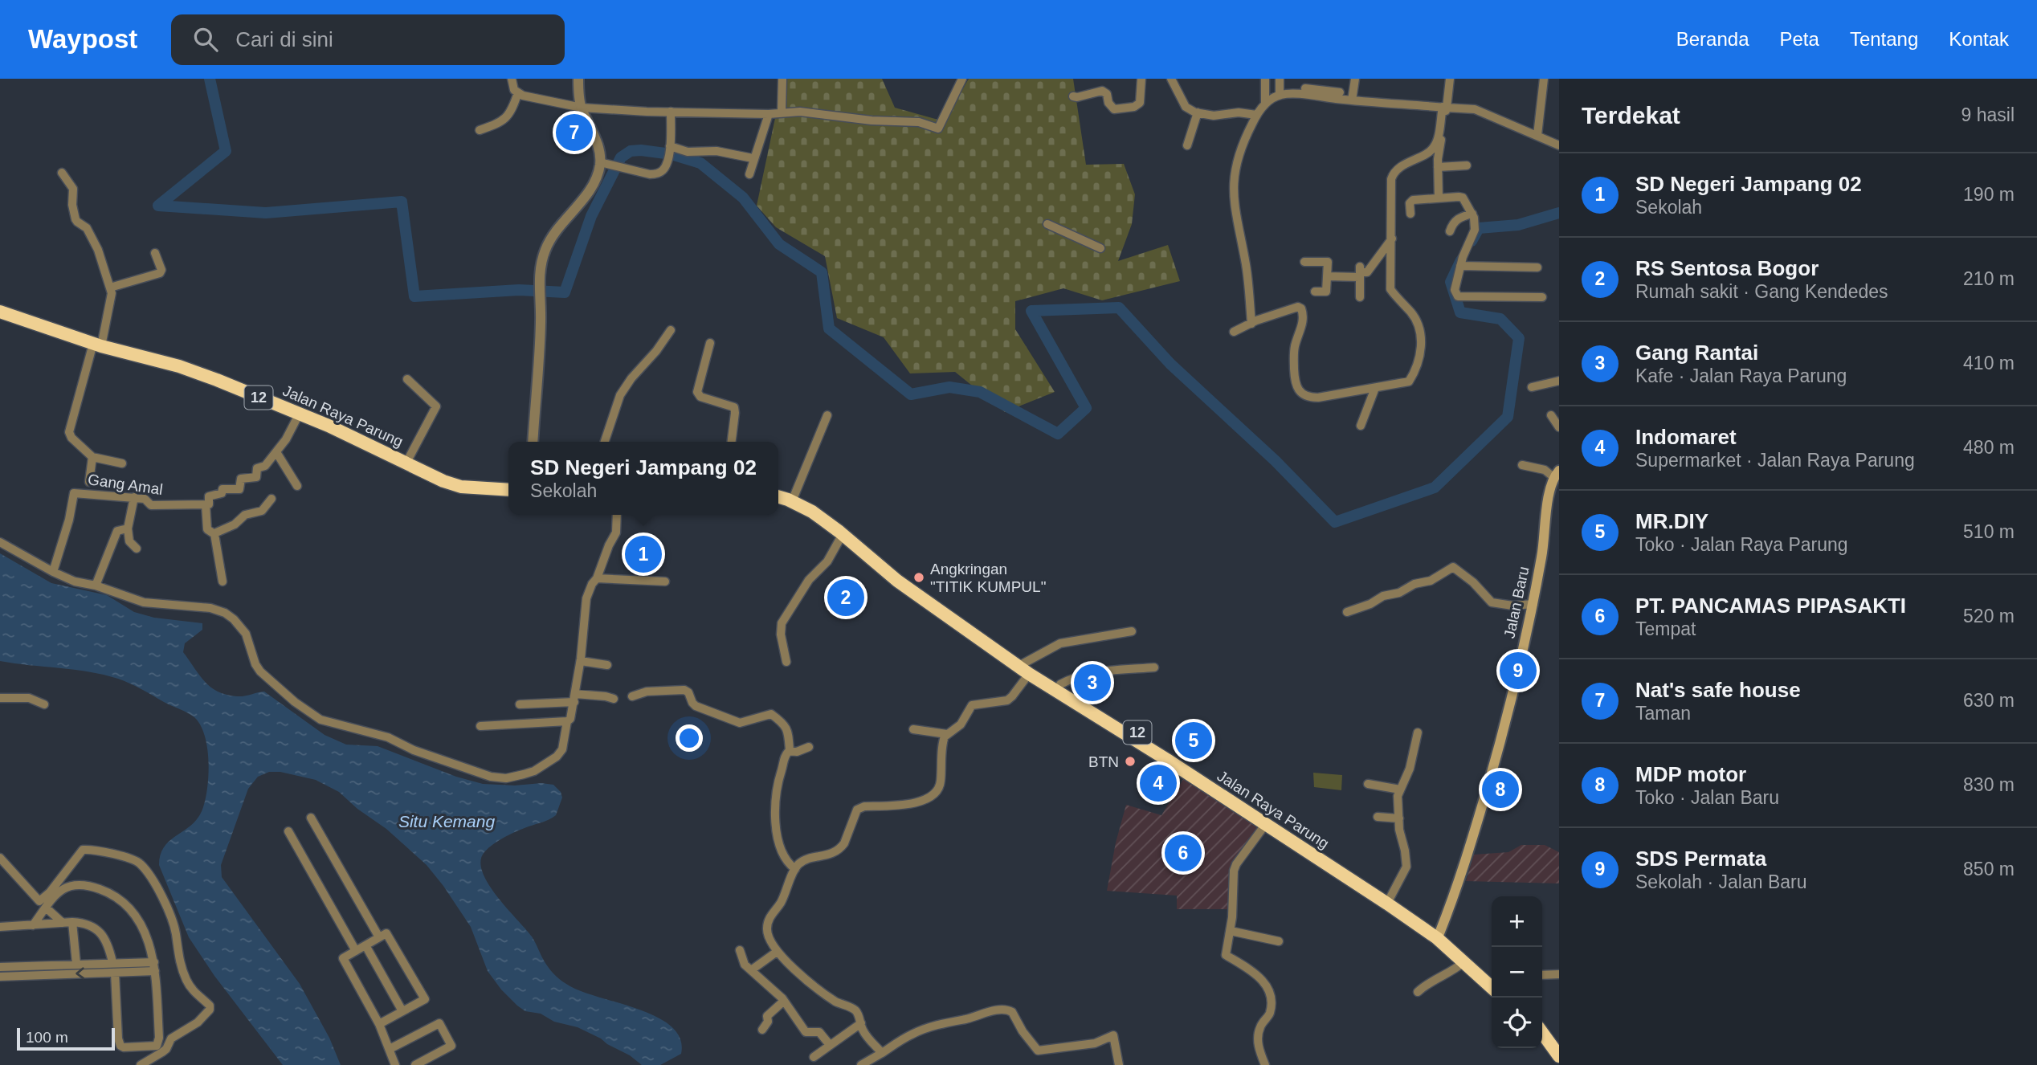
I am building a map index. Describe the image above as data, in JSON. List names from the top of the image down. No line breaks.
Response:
{"streets":{"highway":["12","Jalan Raya Parung"],"main road":["Jalan Baru"],"street":["Gang Amal"]},"crossings":[["Jalan Raya Parung","Jalan Baru"]],"water":["Situ Kemang"],"places":["Angkringan \"TITIK KUMPUL\"","BTN"],"scale_bar":"100 m","page":{"header":"Waypost","search":"Cari di sini","nav":["Beranda","Peta","Tentang","Kontak"],"heading":["Terdekat","9 hasil"],"pins":["7","1","2","9","3","5","4","8","6"],"list":[{"mark":"1","name":"SD Negeri Jampang 02","note":"Sekolah","value":"190 m"},{"mark":"2","name":"RS Sentosa Bogor","note":"Rumah sakit · Gang Kendedes","value":"210 m"},{"mark":"3","name":"Gang Rantai","note":"Kafe · Jalan Raya Parung","value":"410 m"},{"mark":"4","name":"Indomaret","note":"Supermarket · Jalan Raya Parung","value":"480 m"},{"mark":"5","name":"MR.DIY","note":"Toko · Jalan Raya Parung","value":"510 m"},{"mark":"6","name":"PT. PANCAMAS PIPASAKTI","note":"Tempat","value":"520 m"},{"mark":"7","name":"Nat's safe house","note":"Taman","value":"630 m"},{"mark":"8","name":"MDP motor","note":"Toko · Jalan Baru","value":"830 m"},{"mark":"9","name":"SDS Permata","note":"Sekolah · Jalan Baru","value":"850 m"}],"popup":["SD Negeri Jampang 02","Sekolah"],"map_buttons":["+","−"],"scale":"100 m"}}
